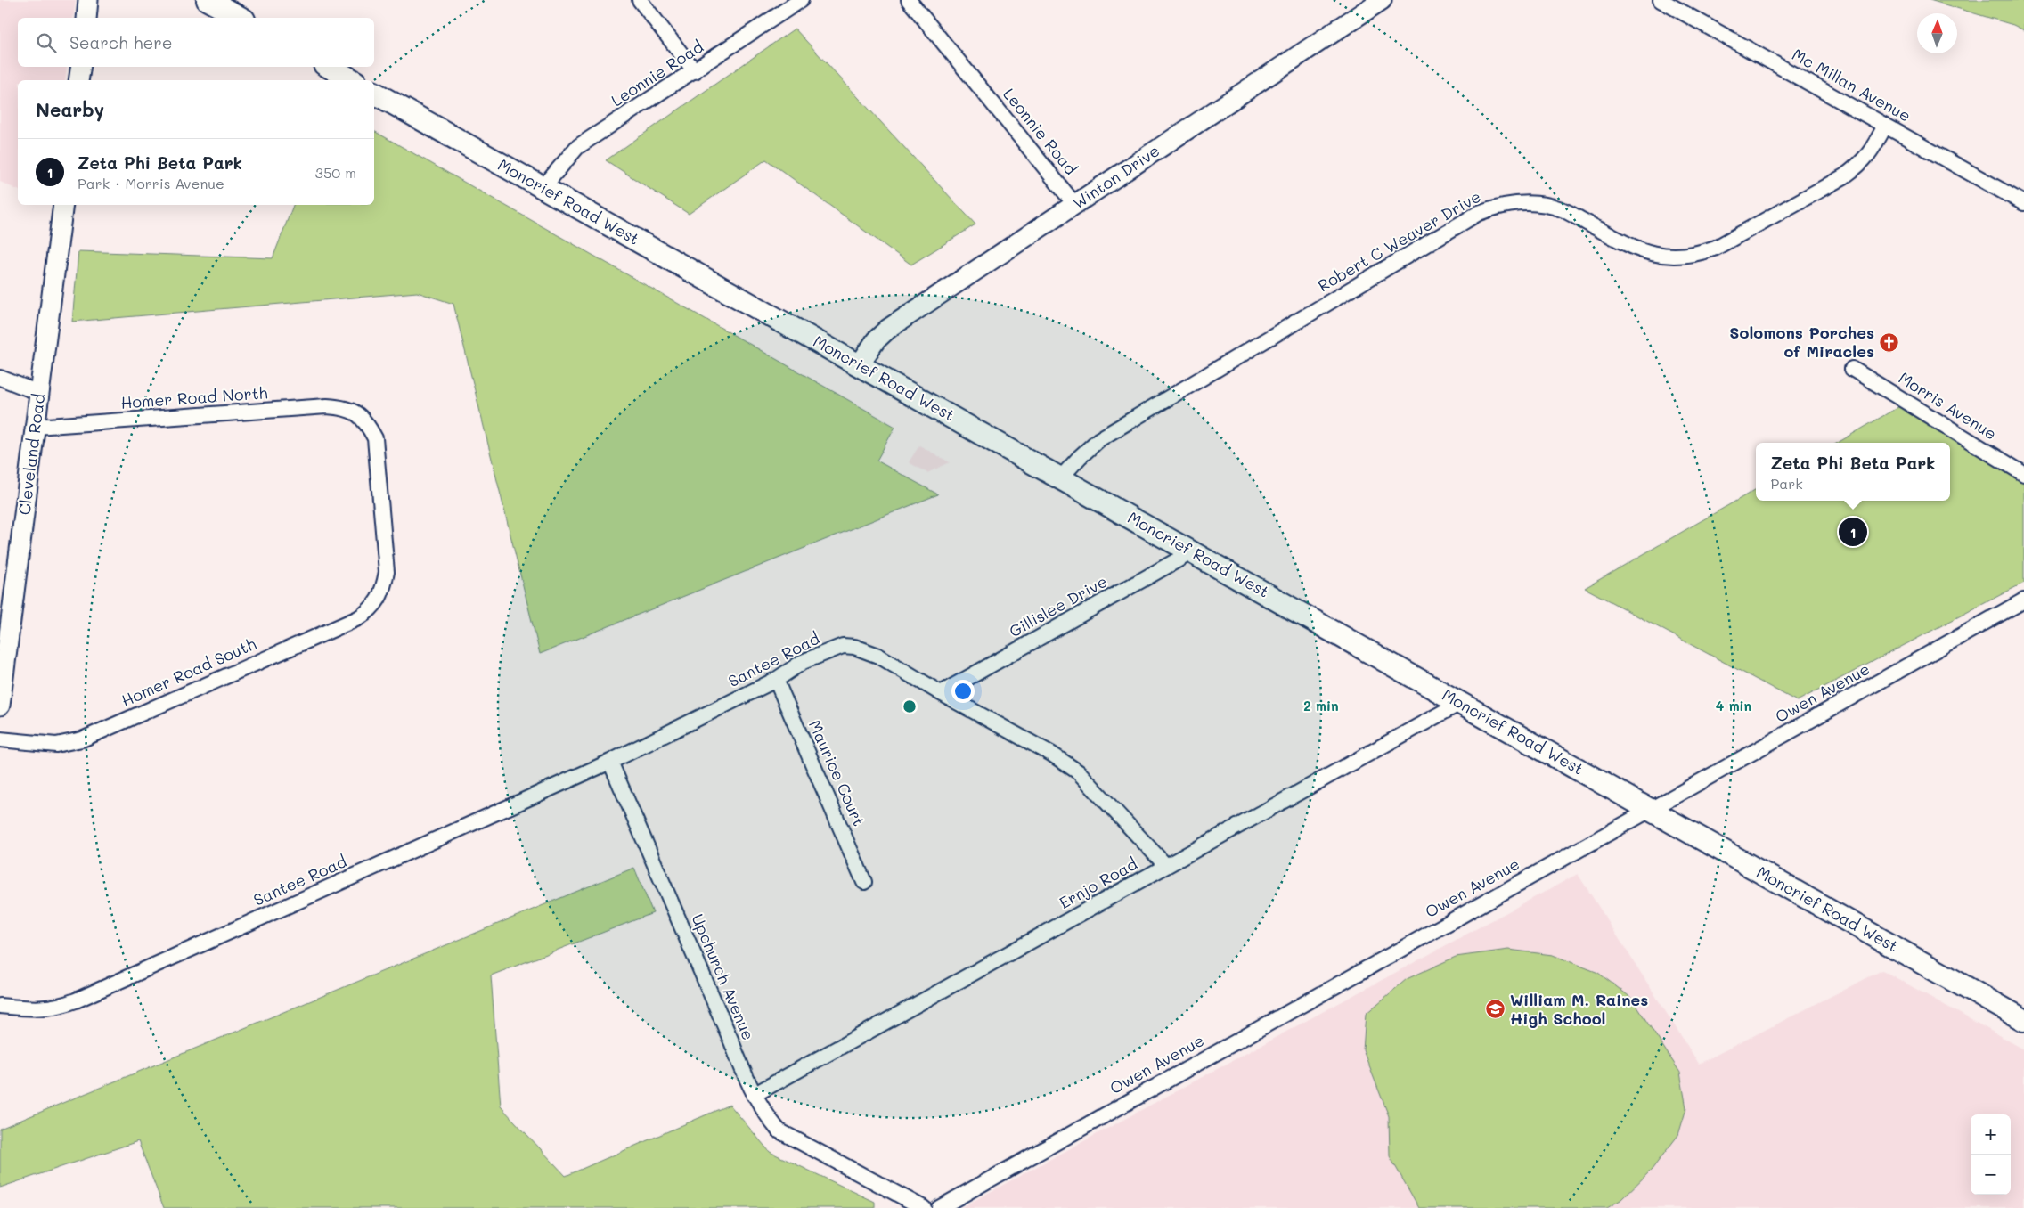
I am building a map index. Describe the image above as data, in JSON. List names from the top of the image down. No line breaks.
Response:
{"streets":{"main road":["Moncrief Road West"],"street":["Leonnie Road","Mc Millan Avenue","Winton Drive","Robert C Weaver Drive","Homer Road North","Morris Avenue","Cleveland Road","Gillislee Drive","Santee Road","Homer Road South","Owen Avenue","Maurice Court","Ernjo Road","Upchurch Avenue"]},"crossings":[["Leonnie Road","Winton Drive"],["Leonnie Road","Moncrief Road West"],["Mc Millan Avenue","Robert C Weaver Drive"],["Winton Drive","Moncrief Road West"],["Moncrief Road West","Robert C Weaver Drive"],["Moncrief Road West","Gillislee Drive"],["Moncrief Road West","Owen Avenue"],["Moncrief Road West","Ernjo Road"],["Homer Road North","Cleveland Road"],["Homer Road North","Homer Road South"],["Gillislee Drive","Santee Road"],["Santee Road","Maurice Court"],["Santee Road","Ernjo Road"],["Santee Road","Upchurch Avenue"],["Ernjo Road","Upchurch Avenue"]],"places":{"church":["Solomons Porches of Miracles"],"school or university":["William M. Raines High School"]},"north":"top","page":{"search":"Search here","heading":"Nearby","list":[{"mark":"1","name":"Zeta Phi Beta Park","note":"Park · Morris Avenue","value":"350 m"}],"popup":["Zeta Phi Beta Park","Park"],"pins":"1","map_buttons":["+","−"]},"rings":["2 min","4 min"]}
